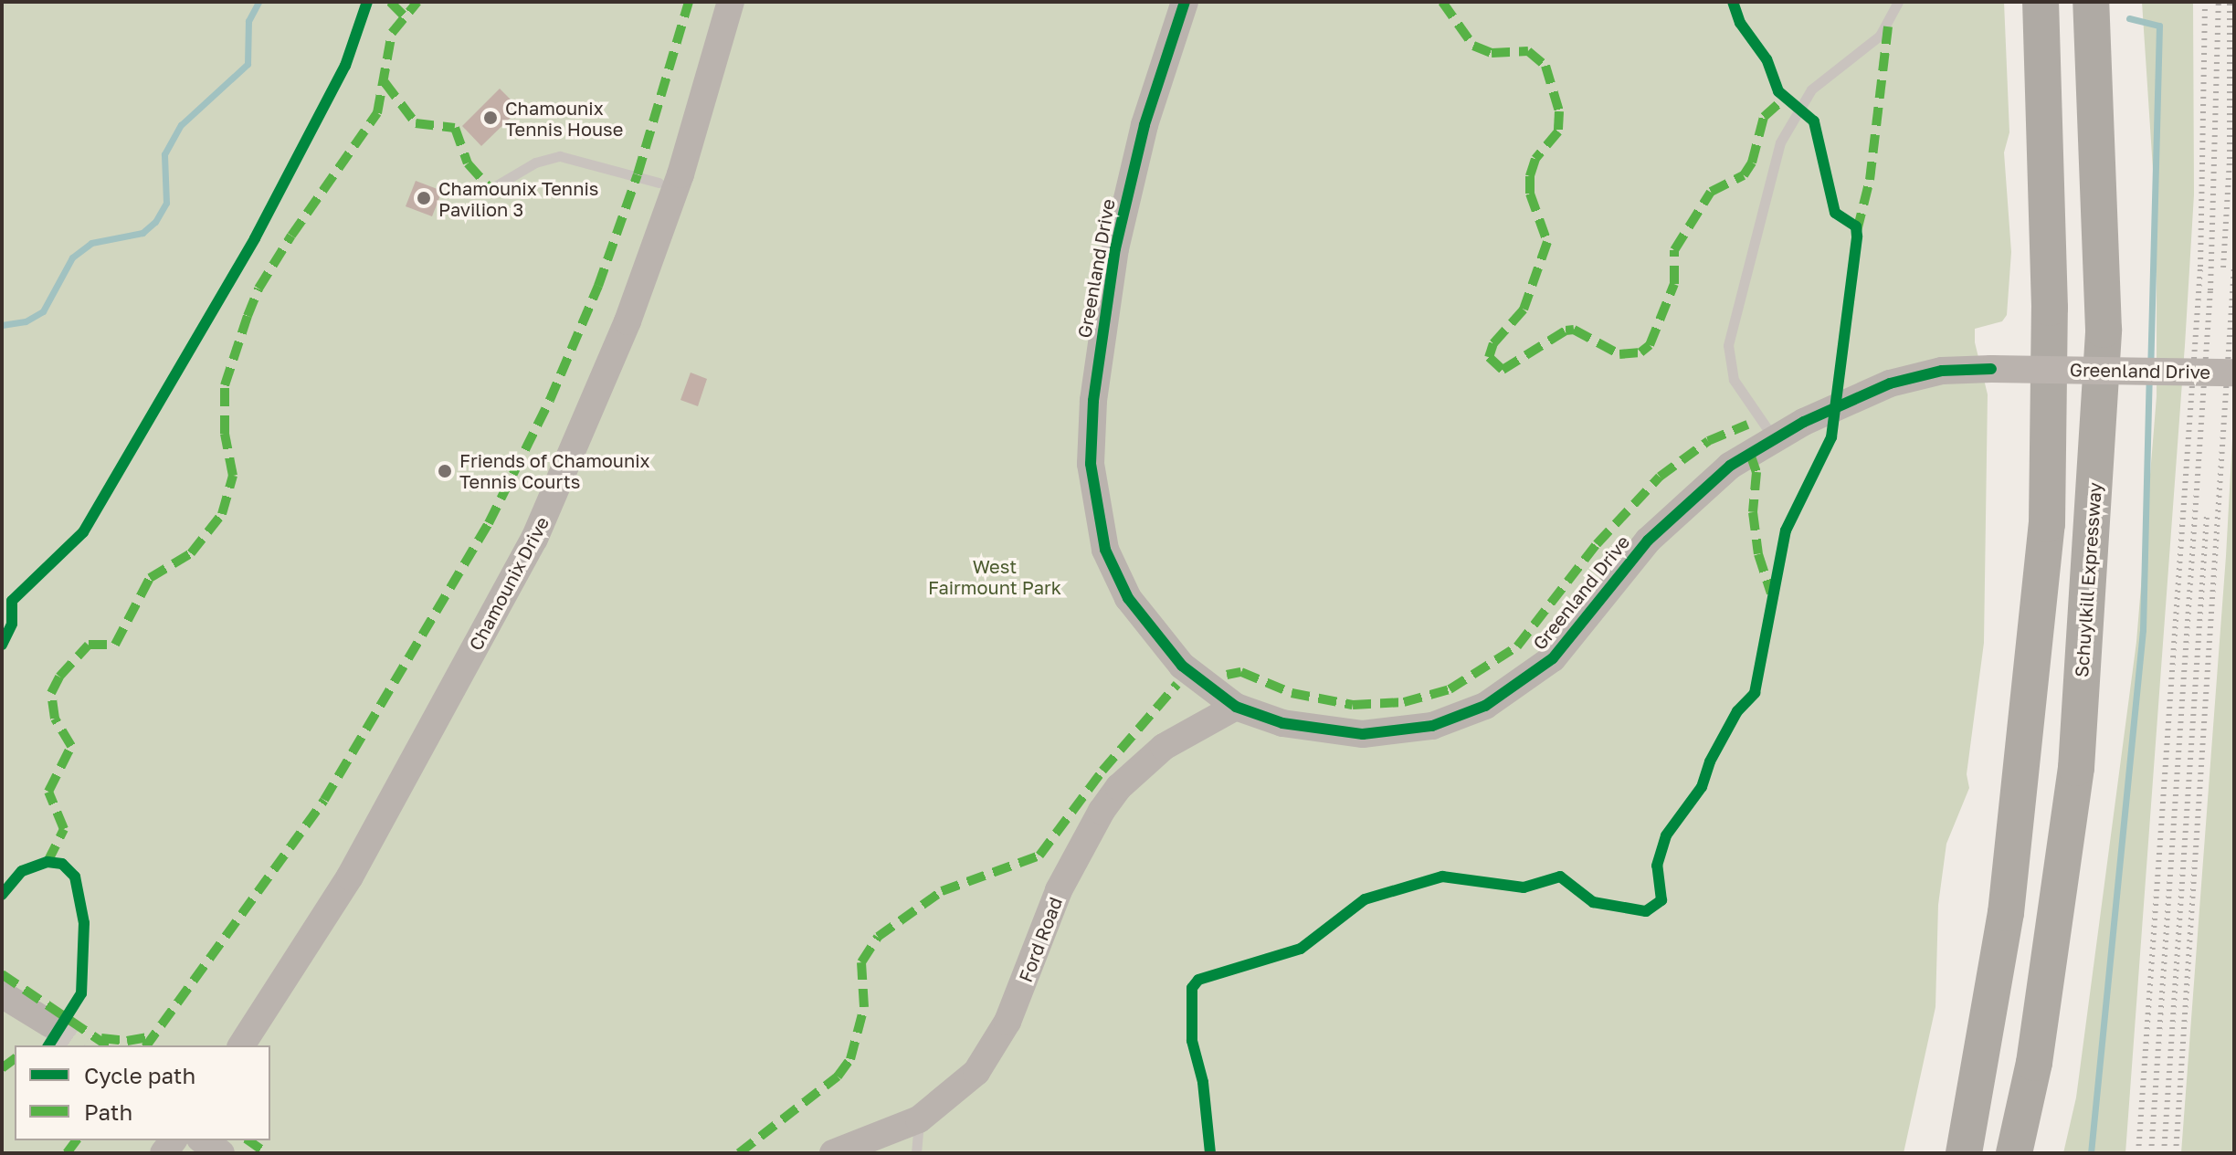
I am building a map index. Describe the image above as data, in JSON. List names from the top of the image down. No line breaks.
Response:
{"streets":{"highway":["Schuylkill Expressway"],"street":["Greenland Drive","Chamounix Drive","Ford Road"]},"crossings":[["Greenland Drive","Ford Road"]],"parks":["West Fairmount Park"],"places":["Chamounix Tennis House","Chamounix Tennis Pavilion 3","Friends of Chamounix Tennis Courts"],"legend":["Cycle path","Path"]}
